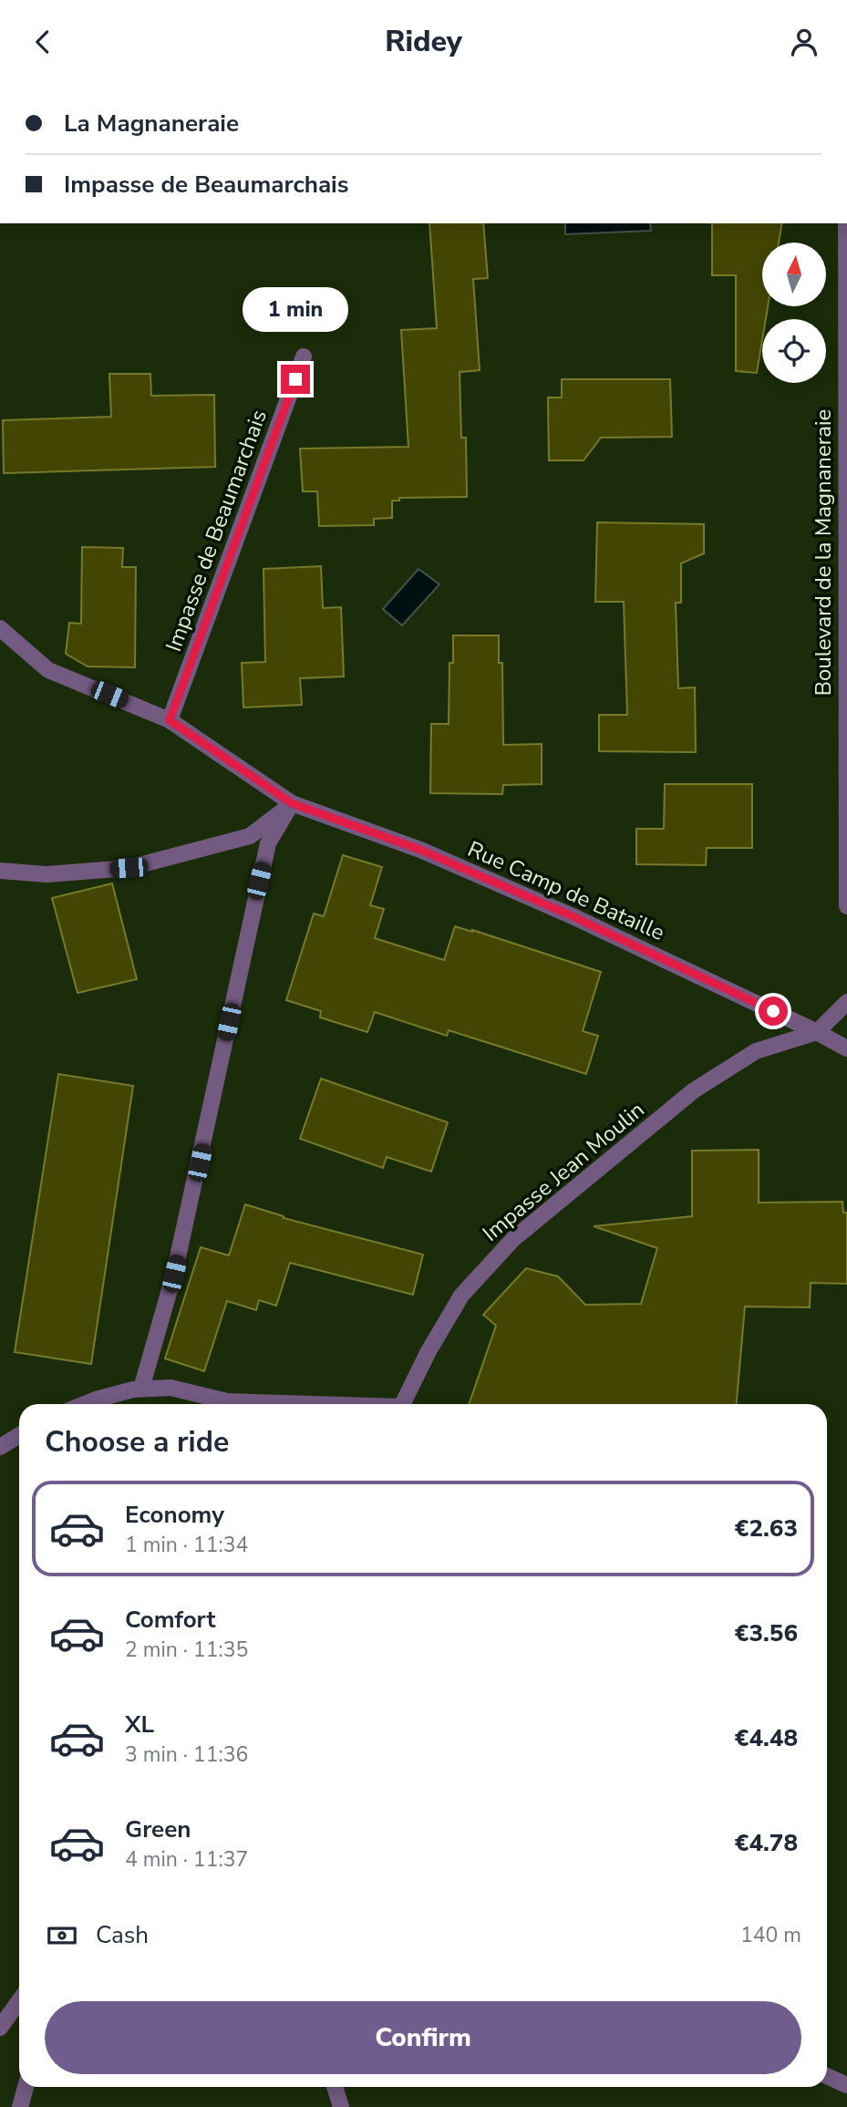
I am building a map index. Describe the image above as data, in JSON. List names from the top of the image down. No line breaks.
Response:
{"streets":{"street":["Impasse de Beaumarchais","Boulevard de la Magnaneraie","Rue Camp de Bataille","Impasse Jean Moulin"]},"crossings":[["Impasse de Beaumarchais","Rue Camp de Bataille"],["Rue Camp de Bataille","Impasse Jean Moulin"]],"north":"top","page":{"header":"Ridey","banner":["La Magnaneraie","Impasse de Beaumarchais"],"bubble":"1 min","heading":"Choose a ride","list":[{"name":"Economy","note":"1 min · 11:34","value":"€2.63"},{"name":"Comfort","note":"2 min · 11:35","value":"€3.56"},{"name":"XL","note":"3 min · 11:36","value":"€4.48"},{"name":"Green","note":"4 min · 11:37","value":"€4.78"}],"pay":["Cash","140 m"],"buttons":"Confirm"}}
